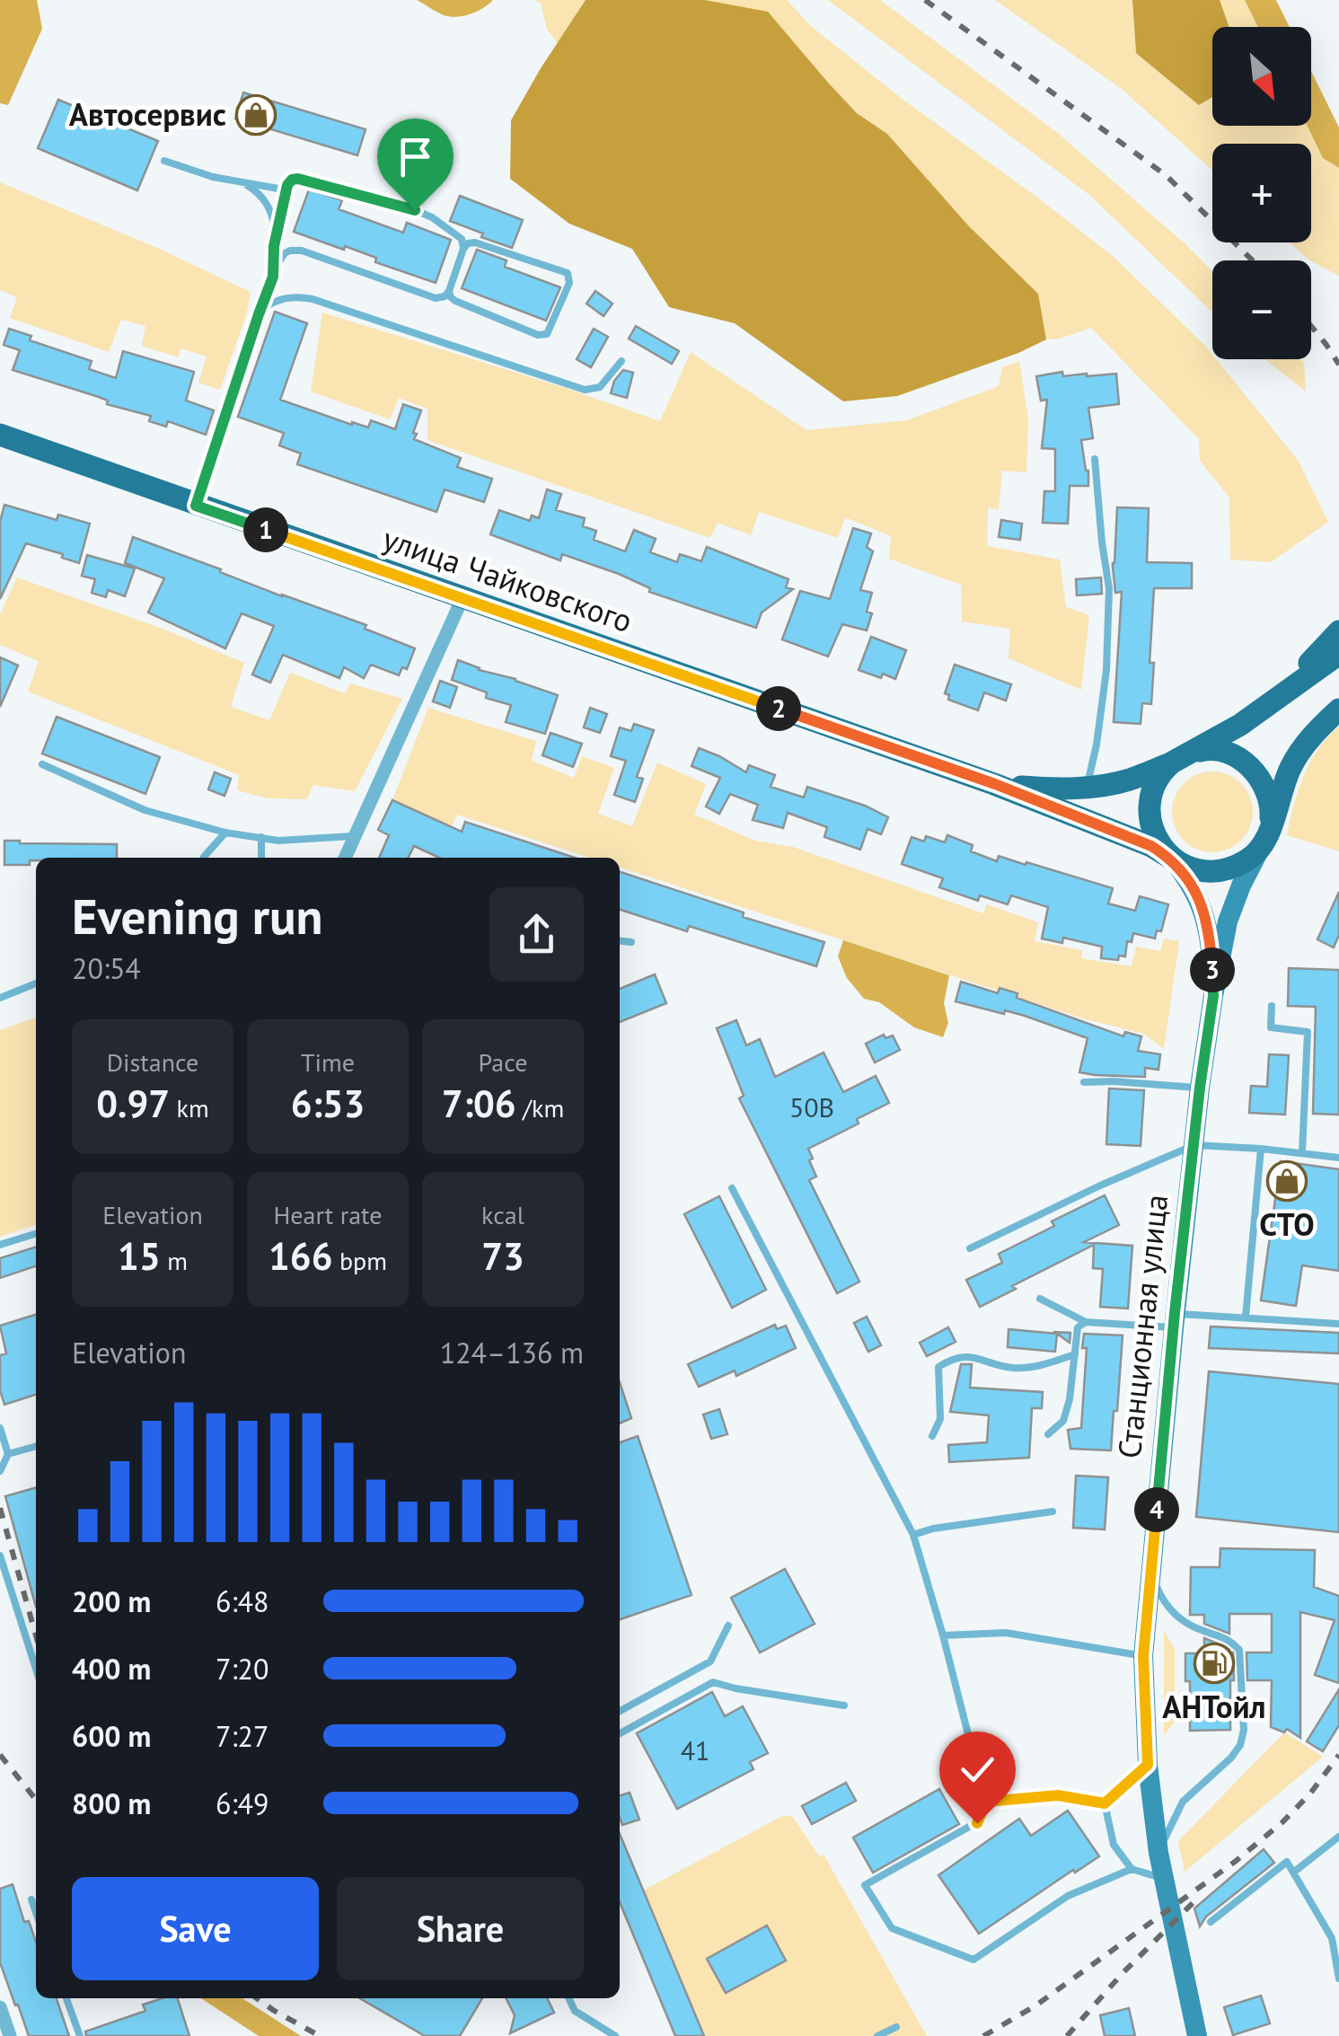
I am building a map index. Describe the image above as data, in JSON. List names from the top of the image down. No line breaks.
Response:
{"streets":{"main road":["улица Чайковского","Станционная улица"]},"crossings":[["улица Чайковского","Станционная улица"]],"places":{"shop":["Автосервис","СТО"],"fuel station":["АНТойл"]},"house_numbers":["50В","41"],"north":"bottom right","page":{"map_buttons":["+","−"],"pins":["1","2","3","4"],"heading":["Evening run","20:54"],"stats":[["Distance","0.97 km"],["Time","6:53"],["Pace","7:06 /km"],["Elevation","15 m"],["Heart rate","166 bpm"],["kcal","73"]],"chart":["Elevation","124–136 m"],"list":[{"name":"200 m","note":"6:48"},{"name":"400 m","note":"7:20"},{"name":"600 m","note":"7:27"},{"name":"800 m","note":"6:49"}],"buttons":["Save","Share"]}}
